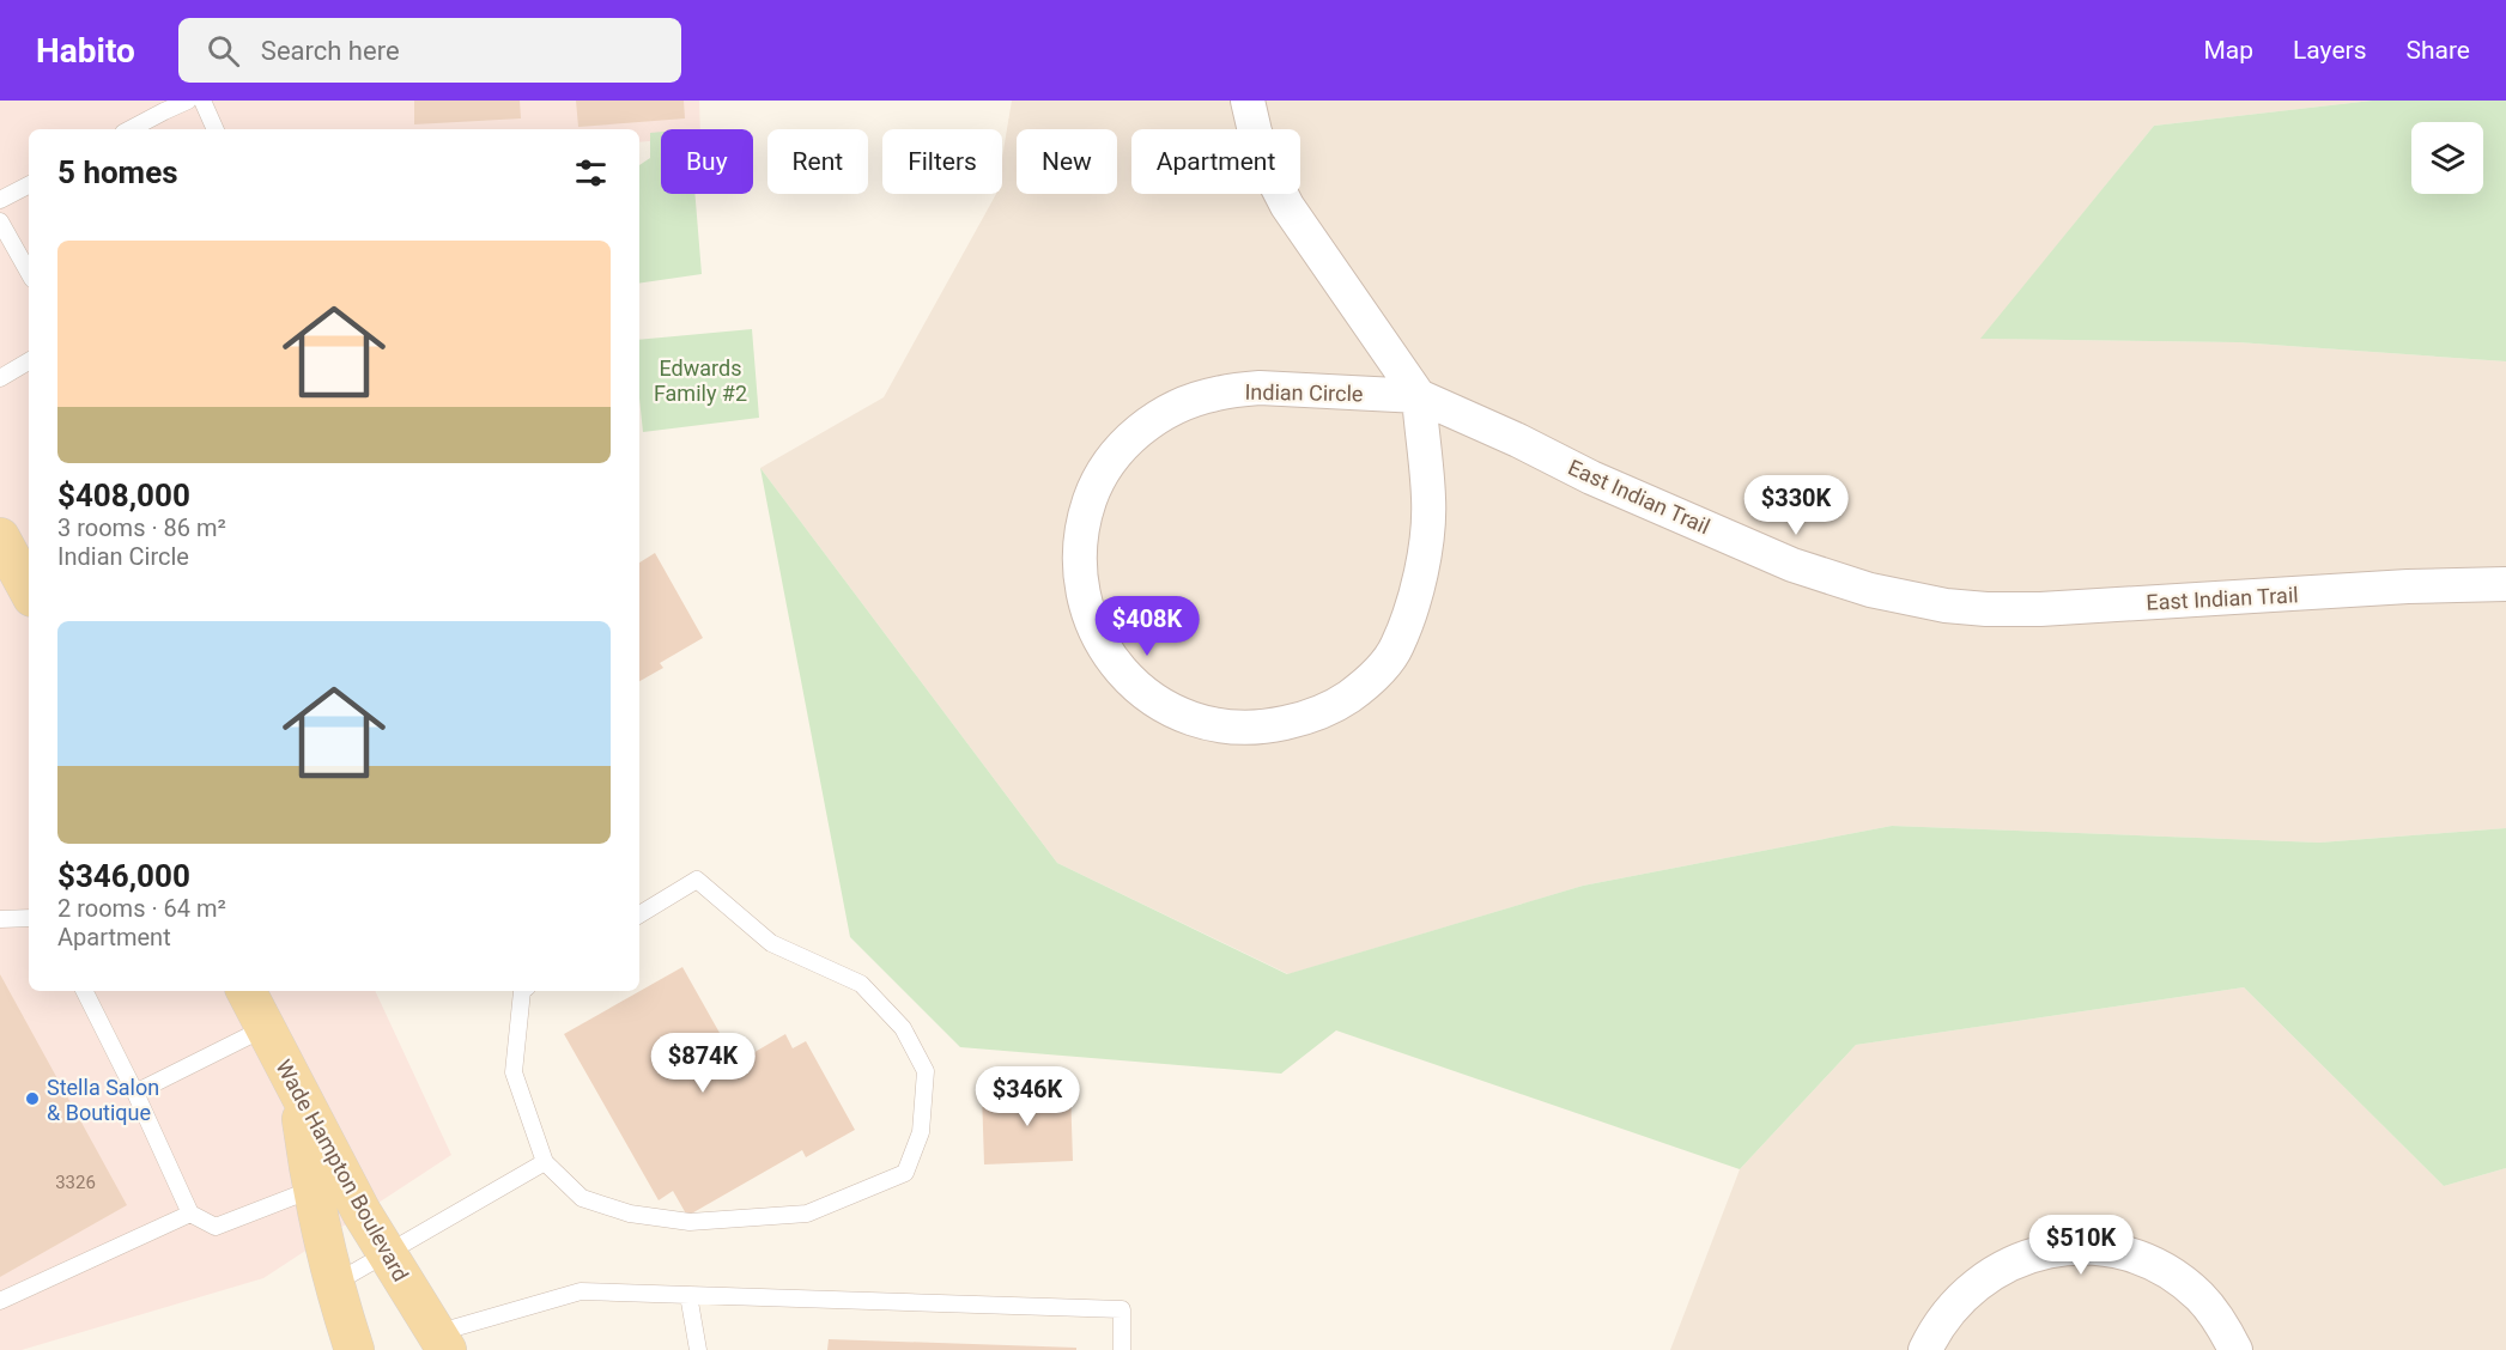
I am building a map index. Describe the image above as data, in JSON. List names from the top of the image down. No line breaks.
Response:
{"streets":{"main road":["Wade Hampton Boulevard"],"street":["Indian Circle","East Indian Trail"]},"crossings":[["Indian Circle","East Indian Trail"]],"parks":["Edwards Family #2"],"places":["Stella Salon & Boutique"],"house_numbers":["3326"],"page":{"header":"Habito","search":"Search here","nav":["Map","Layers","Share"],"chip":["Buy","Rent","Filters","New","Apartment"],"heading":"5 homes","list":[{"name":"$408,000","note":"3 rooms · 86 m² · Indian Circle"},{"name":"$346,000","note":"2 rooms · 64 m² · Apartment"}],"price":["$330K","$408K","$874K","$346K","$510K"]}}
